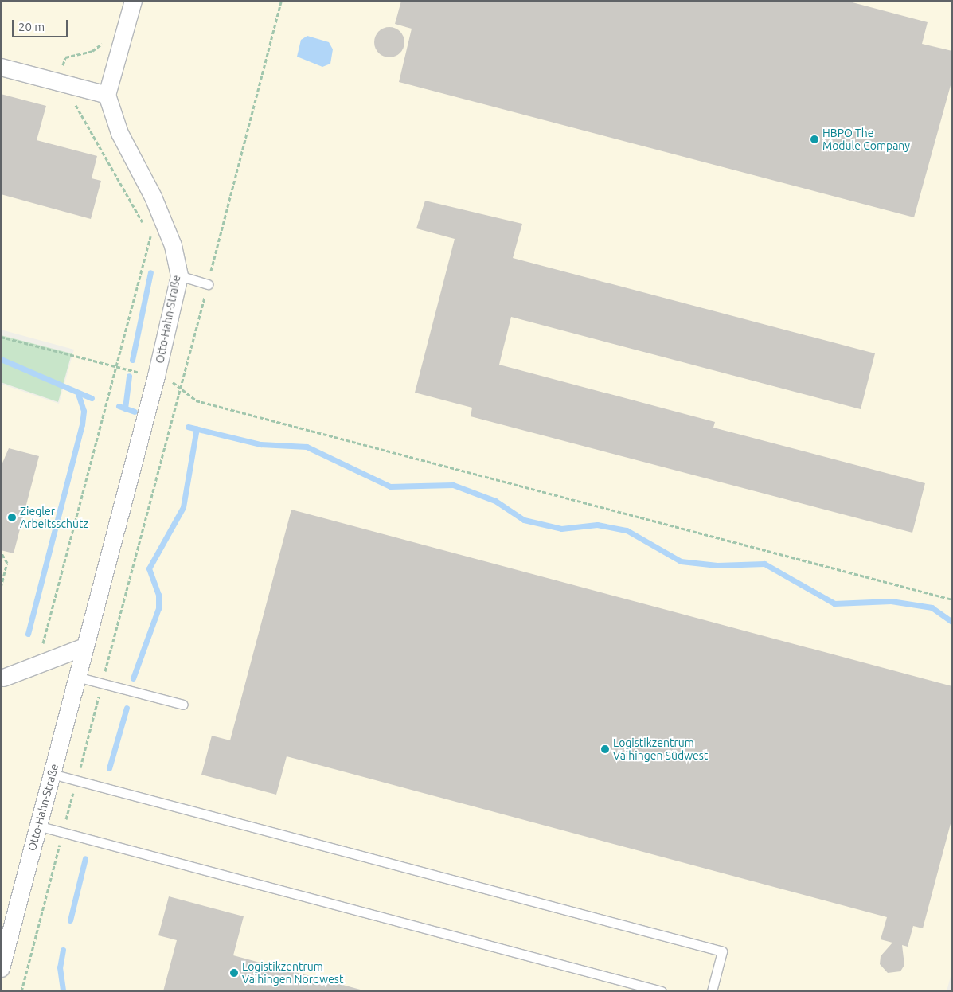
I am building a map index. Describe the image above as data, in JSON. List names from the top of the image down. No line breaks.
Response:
{"streets":{"street":["Otto-Hahn-Straße"]},"places":["HBPO The Module Company","Ziegler Arbeitsschutz","Logistikzentrum Vaihingen Südwest","Logistikzentrum Vaihingen Nordwest"],"scale_bar":"20 m"}
